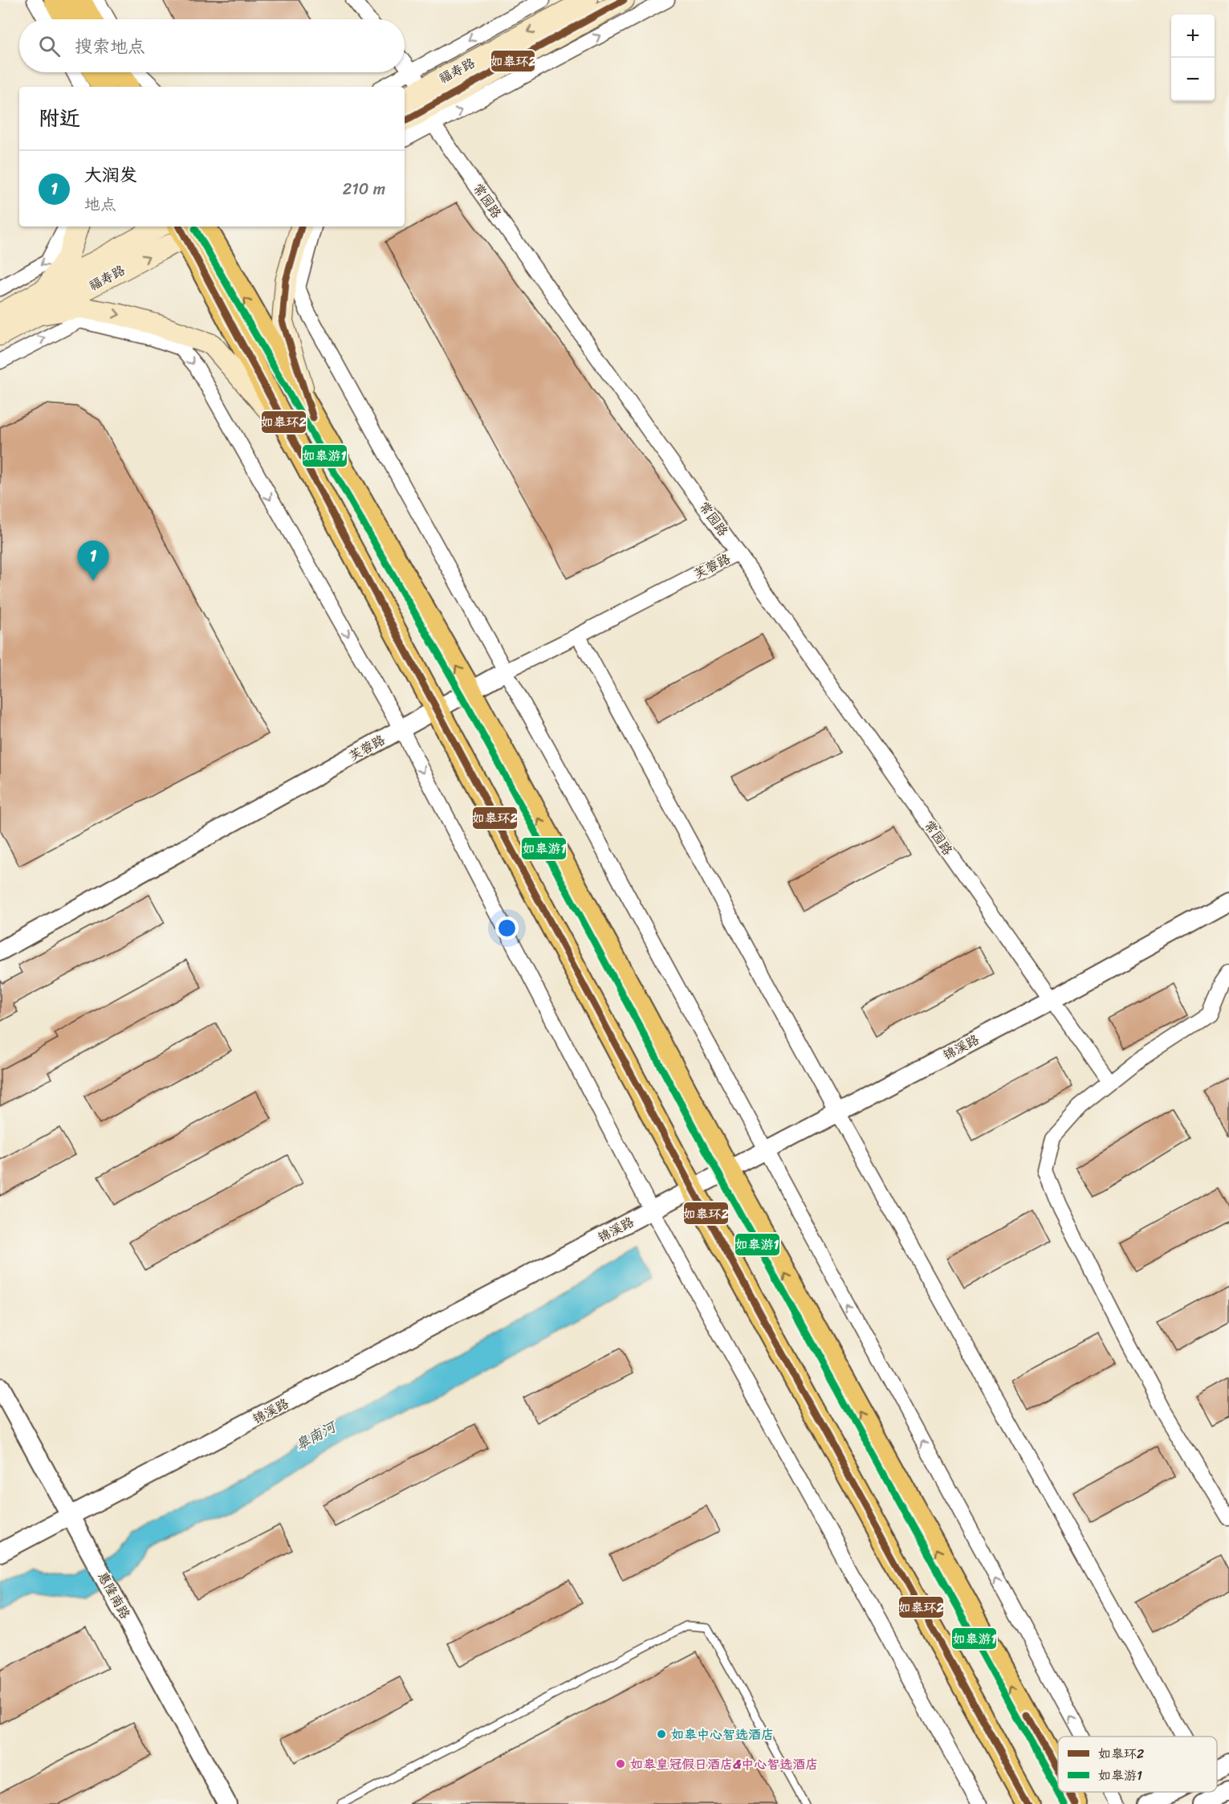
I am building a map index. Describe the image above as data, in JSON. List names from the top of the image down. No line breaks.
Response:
{"streets":{"main road":["福寿路"],"street":["常园路","芙蓉路","锦溪路","惠隆南路"]},"crossings":[["福寿路","常园路"],["常园路","芙蓉路"],["常园路","锦溪路"],["锦溪路","惠隆南路"]],"water":["皋南河"],"places":["如皋中心智选酒店","如皋皇冠假日酒店&中心智选酒店"],"lines":["transit line 如皋环2","transit line 如皋游1"],"legend":["如皋环2","如皋游1"],"page":{"map_buttons":["+","−"],"search":"搜索地点","heading":"附近","list":[{"mark":"1","name":"大润发","note":"地点","value":"210 m"}],"pins":"1"}}
